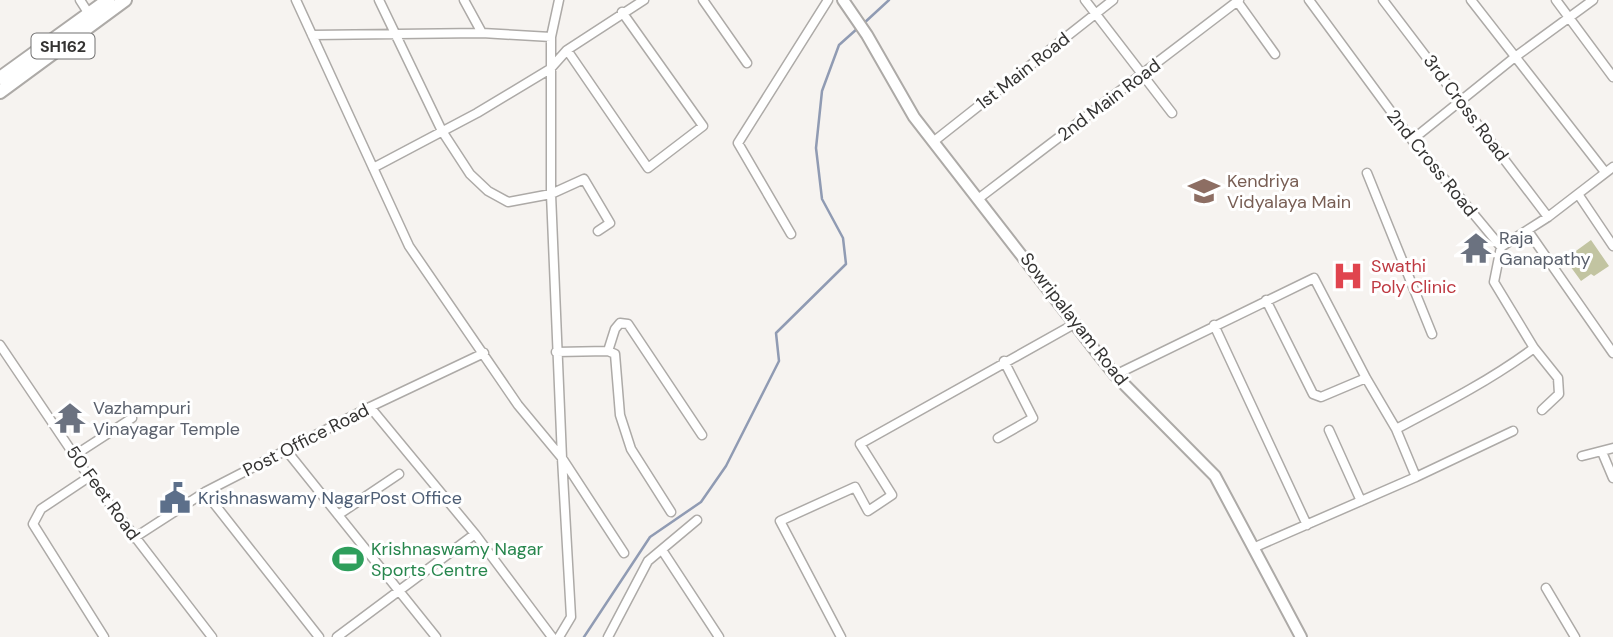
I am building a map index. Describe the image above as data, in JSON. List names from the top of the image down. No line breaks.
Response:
{"streets":{"main road":["SH162"],"street":["1st Main Road","2nd Main Road","3rd Cross Road","2nd Cross Road","Sowripalayam Road","Post Office Road","50 Feet Road"]},"crossings":[["1st Main Road","Sowripalayam Road"],["2nd Main Road","Sowripalayam Road"],["Post Office Road","50 Feet Road"]],"places":{"school or university":["Kendriya Vidyalaya Main"],"temple":["Raja Ganapathy","Vazhampuri Vinayagar Temple"],"hospital":["Swathi Poly Clinic"],"public building":["Krishnaswamy NagarPost Office"],"sports":["Krishnaswamy Nagar Sports Centre"]}}
